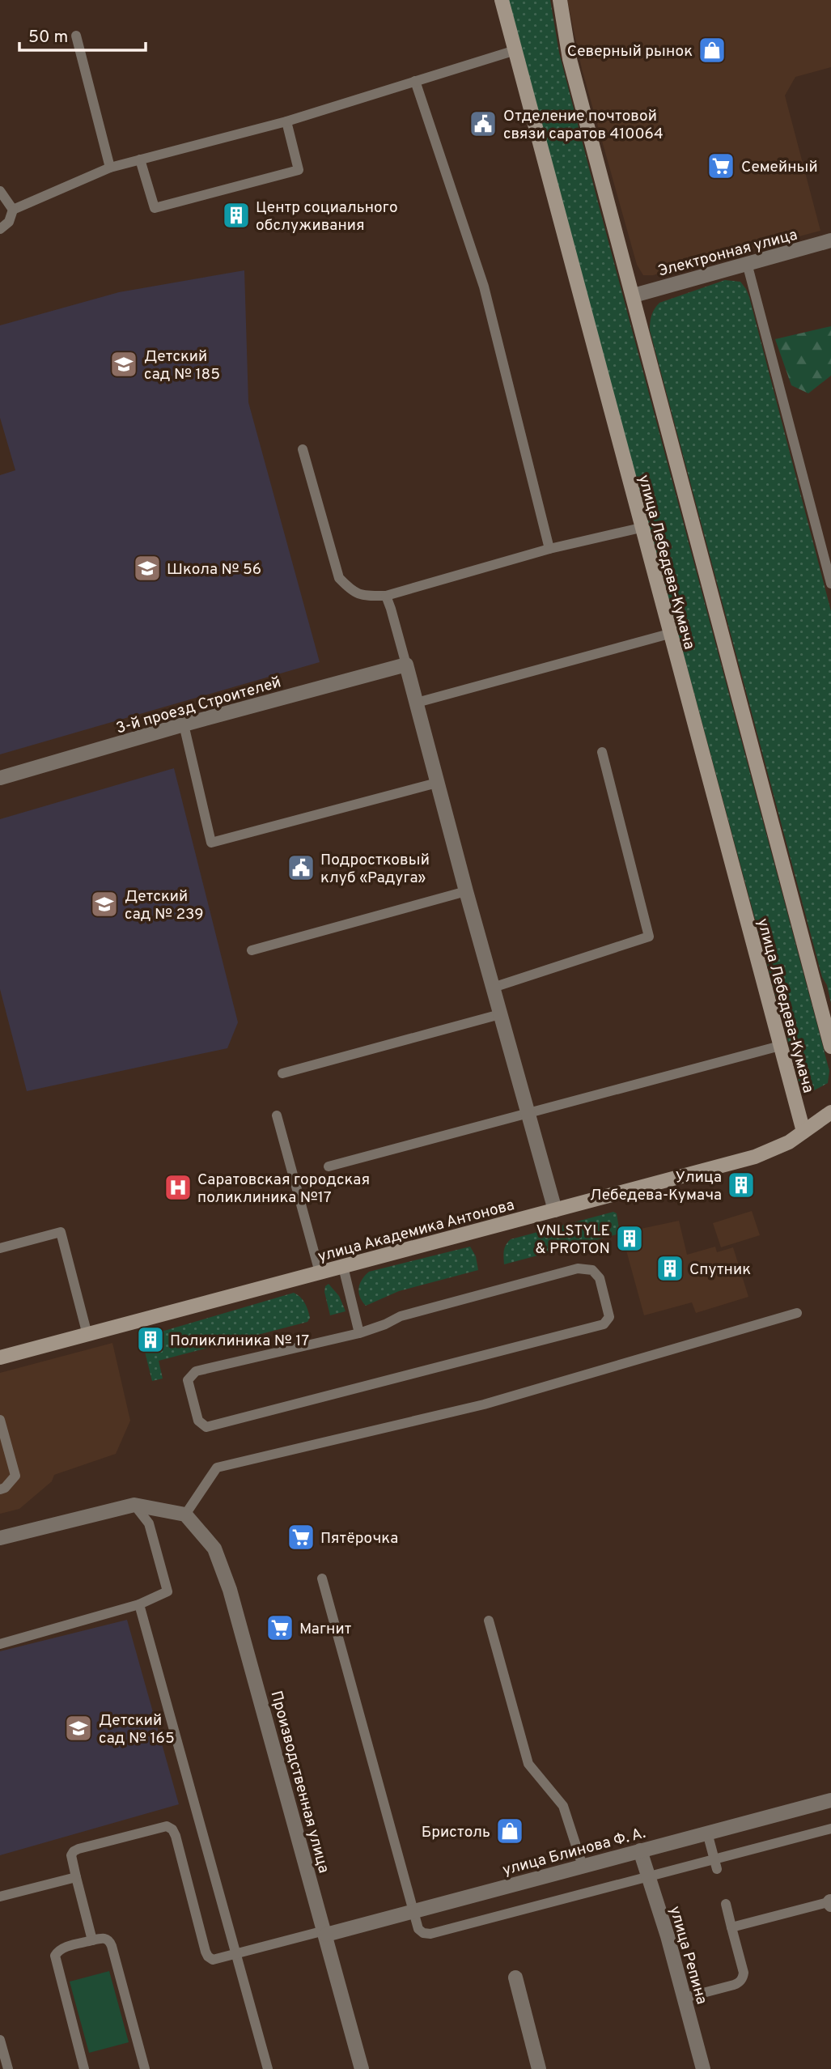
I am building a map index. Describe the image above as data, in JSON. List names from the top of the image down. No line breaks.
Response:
{"streets":{"street":["Электронная улица","улица Лебедева-Кумача","3-й проезд Строителей","улица Академика Антонова","Производственная улица","улица Блинова Ф. А.","улица Репина"]},"crossings":[["Электронная улица","улица Лебедева-Кумача"],["улица Лебедева-Кумача","улица Академика Антонова"],["Производственная улица","улица Блинова Ф. А."],["улица Блинова Ф. А.","улица Репина"]],"places":{"shop":["Северный рынок","Бристоль"],"public building":["Отделение почтовой связи саратов 410064","Подростковый клуб «Радуга»"],"supermarket":["Семейный","Пятёрочка","Магнит"],"building":["Центр социального обслуживания","Улица Лебедева-Кумача","VNLSTYLE & PROTON","Спутник","Поликлиника № 17"],"school or university":["Детский сад № 185","Школа № 56","Детский сад № 239","Детский сад № 165"],"hospital":["Саратовская городская поликлиника №17"]},"scale_bar":"50 m"}
